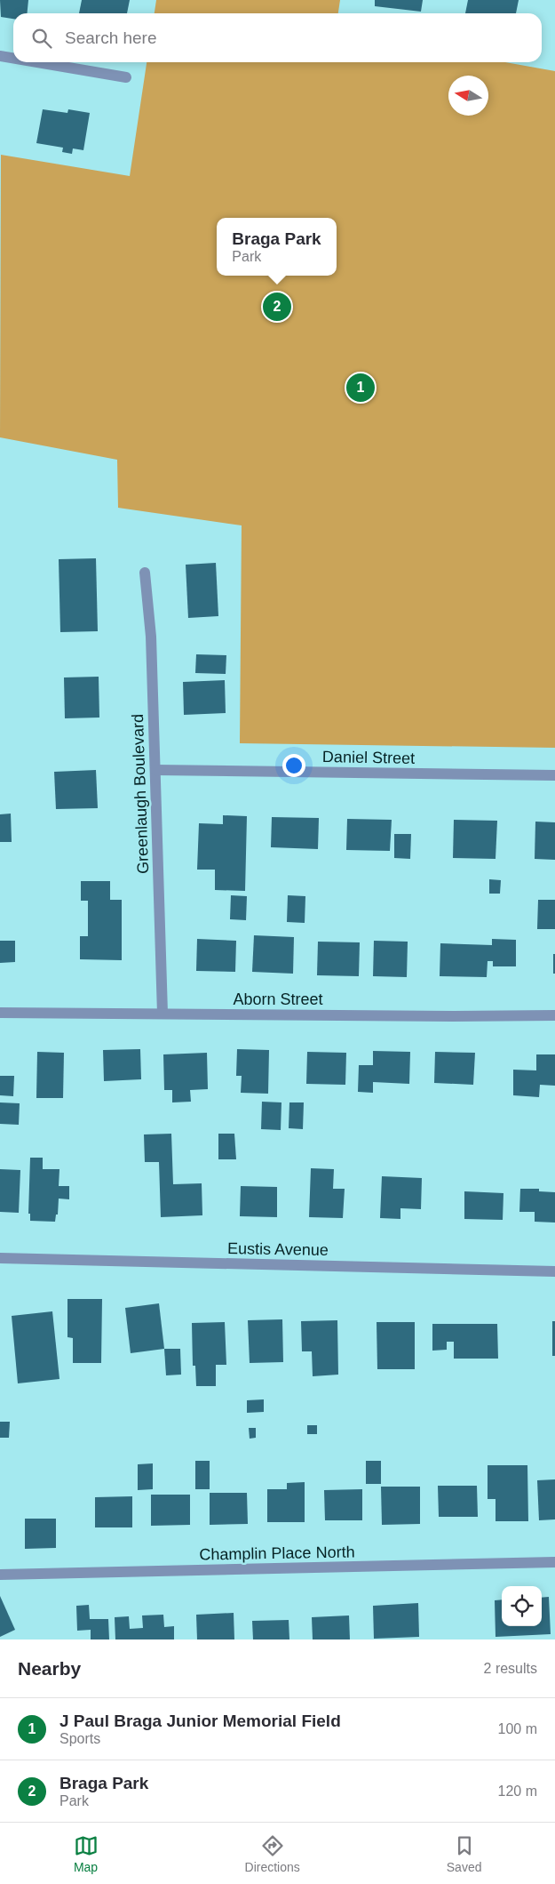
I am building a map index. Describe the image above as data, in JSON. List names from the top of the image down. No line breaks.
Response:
{"streets":{"street":["Daniel Street","Greenlaugh Boulevard","Aborn Street","Eustis Avenue","Champlin Place North"]},"crossings":[["Daniel Street","Greenlaugh Boulevard"],["Greenlaugh Boulevard","Aborn Street"]],"north":"left","page":{"search":"Search here","popup":["Braga Park","Park"],"pins":["2","1"],"heading":["Nearby","2 results"],"list":[{"mark":"1","name":"J Paul Braga Junior Memorial Field","note":"Sports","value":"100 m"},{"mark":"2","name":"Braga Park","note":"Park","value":"120 m"}],"nav":["Map","Directions","Saved"]}}
